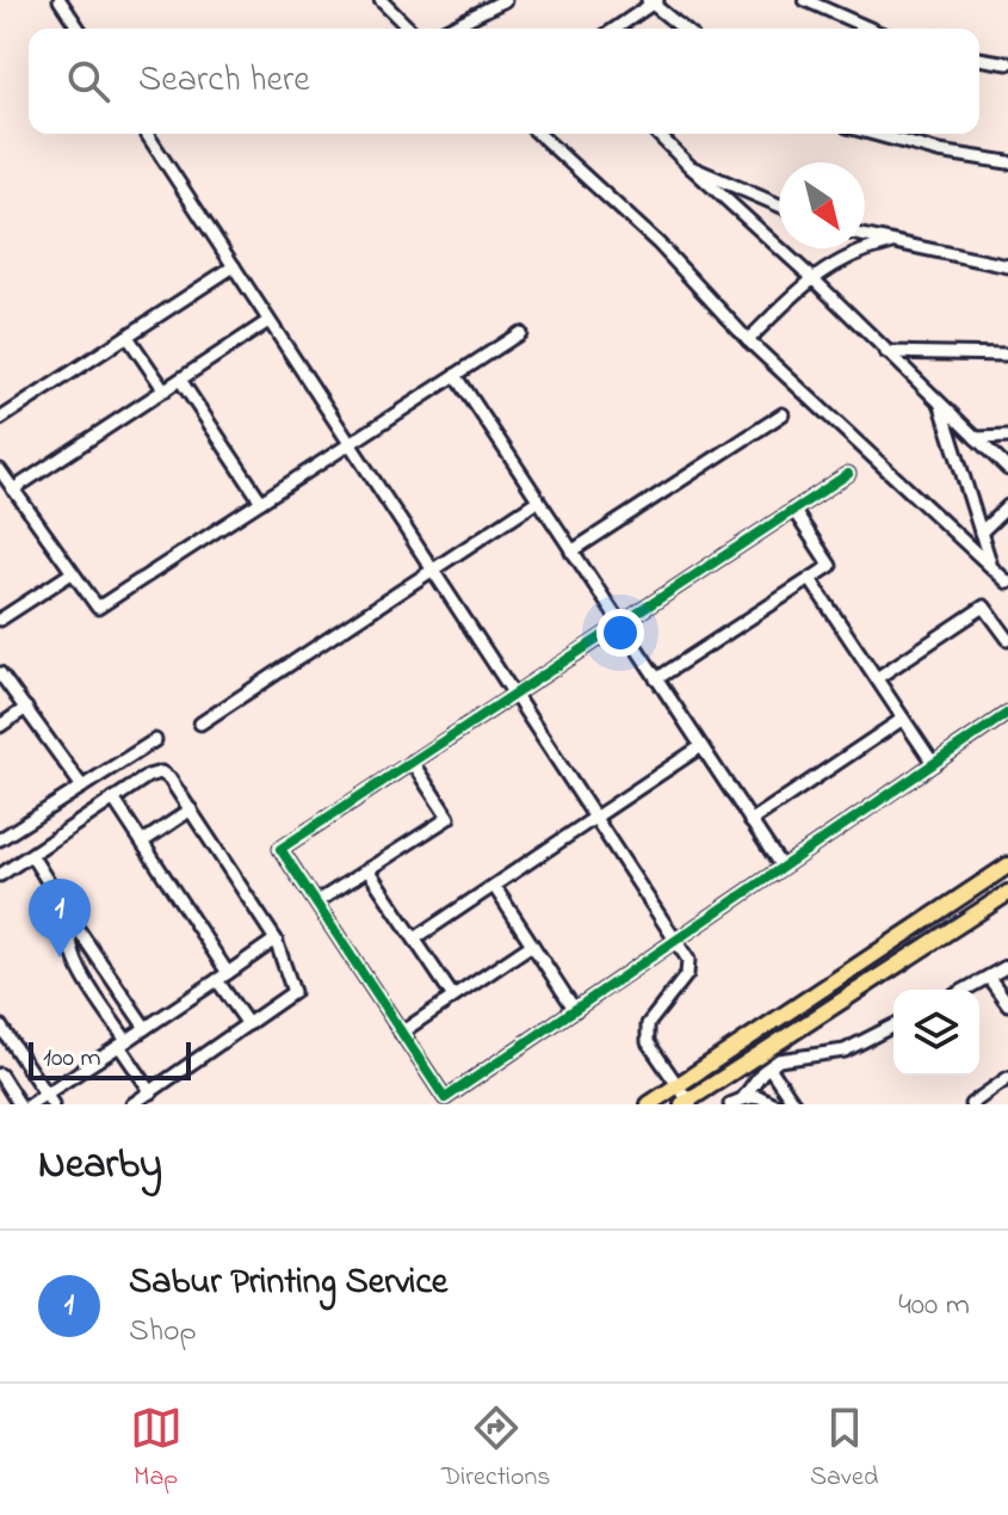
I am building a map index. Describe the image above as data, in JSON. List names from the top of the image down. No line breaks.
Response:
{"scale_bar":"100 m","north":"bottom right","page":{"search":"Search here","pins":"1","scale":"100 m","heading":"Nearby","list":[{"mark":"1","name":"Sabur Printing Service","note":"Shop","value":"400 m"}],"nav":["Map","Directions","Saved"]}}
